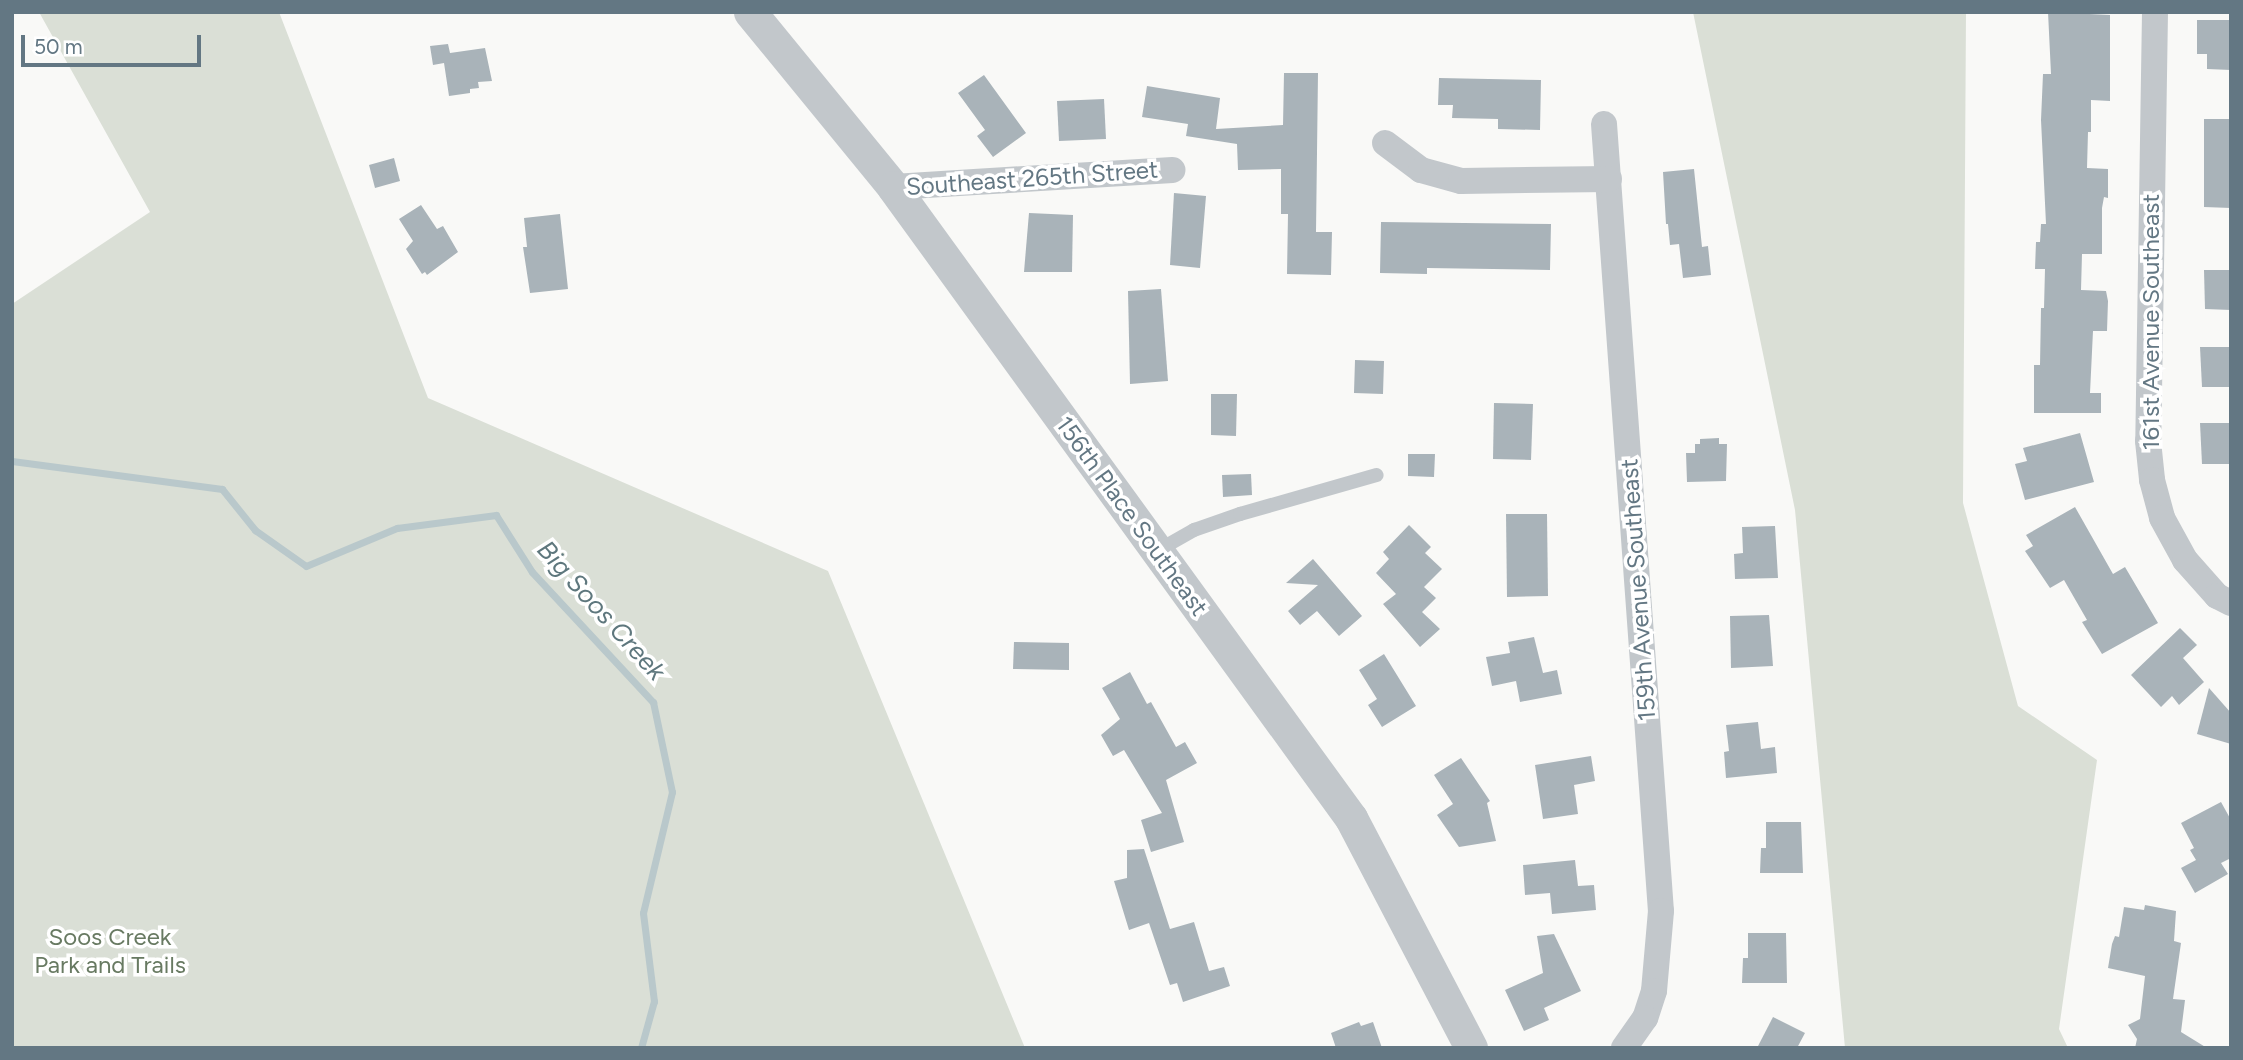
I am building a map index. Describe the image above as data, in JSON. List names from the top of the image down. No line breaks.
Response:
{"streets":{"street":["Southeast 265th Street","161st Avenue Southeast","156th Place Southeast","159th Avenue Southeast"]},"crossings":[["Southeast 265th Street","156th Place Southeast"]],"water":["Big Soos Creek"],"parks":["Soos Creek Park and Trails"],"scale_bar":"50 m"}
